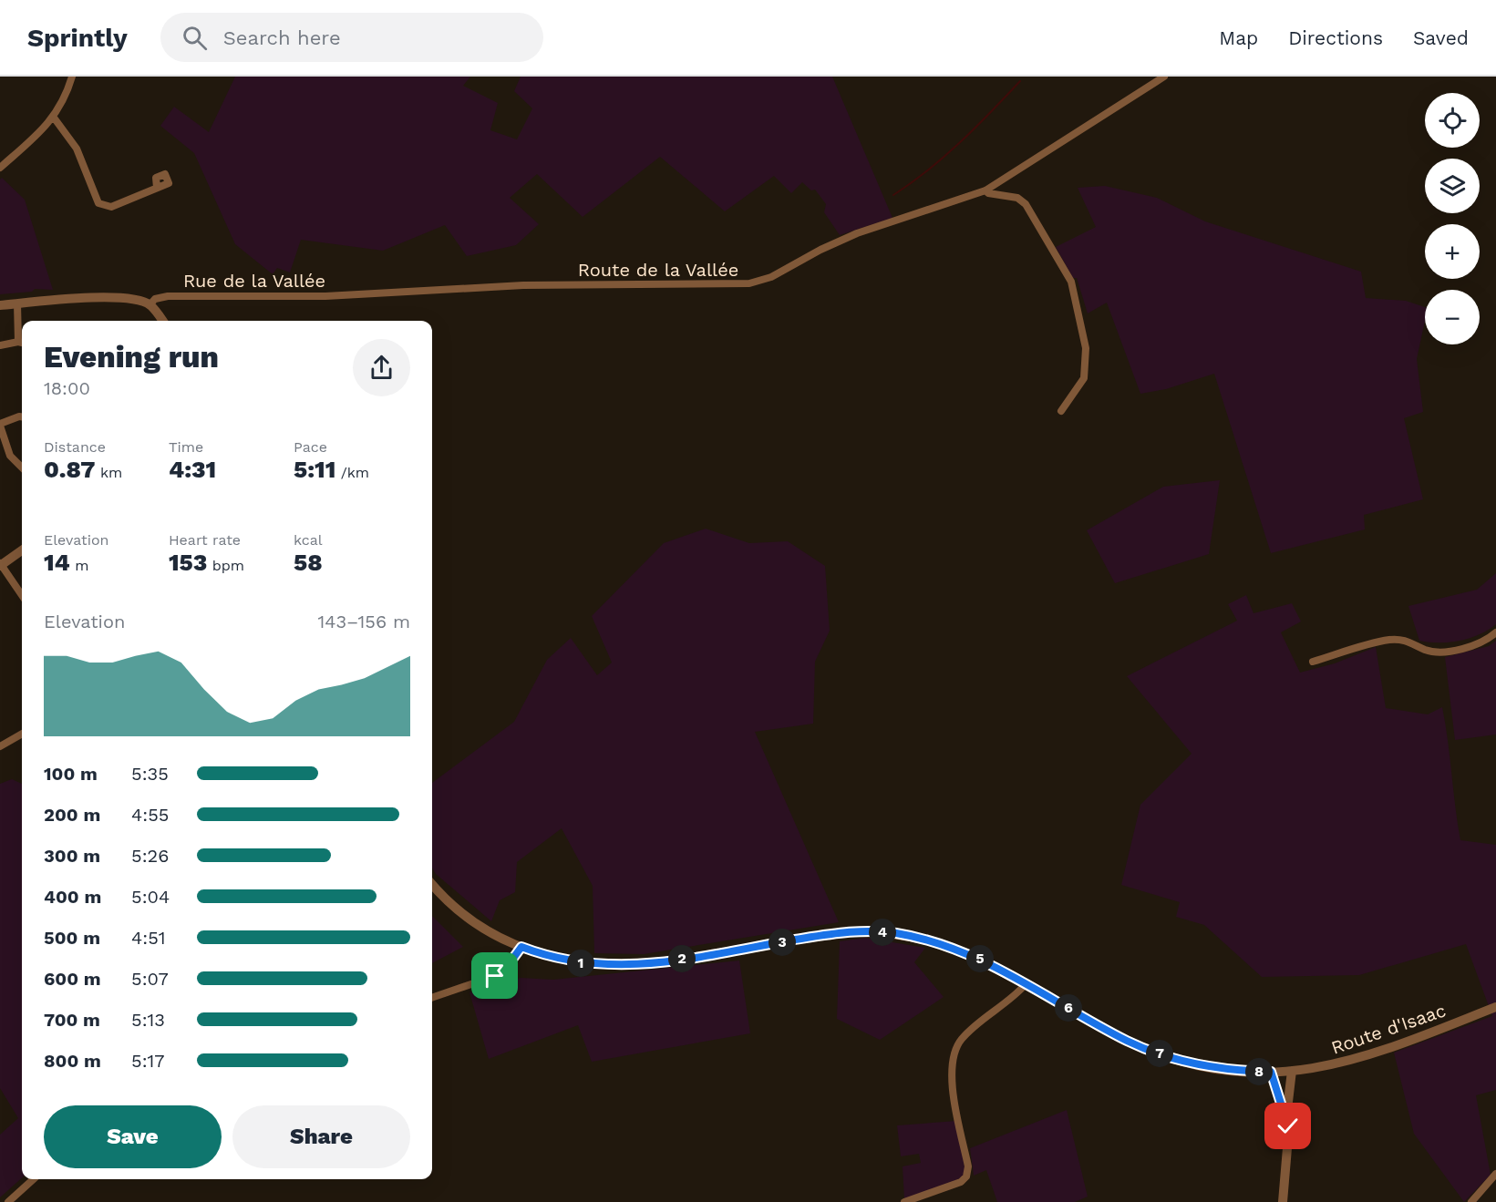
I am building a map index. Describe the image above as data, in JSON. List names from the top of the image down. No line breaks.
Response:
{"streets":{"street":["Route de la Vallée","Rue de la Vallée","Route d'Isaac"]},"crossings":[["Route de la Vallée","Rue de la Vallée"]],"page":{"header":"Sprintly","search":"Search here","nav":["Map","Directions","Saved"],"map_buttons":["+","−"],"heading":["Evening run","18:00"],"stats":[["Distance","0.87 km"],["Time","4:31"],["Pace","5:11 /km"],["Elevation","14 m"],["Heart rate","153 bpm"],["kcal","58"]],"chart":["Elevation","143–156 m"],"list":[{"name":"100 m","note":"5:35"},{"name":"200 m","note":"4:55"},{"name":"300 m","note":"5:26"},{"name":"400 m","note":"5:04"},{"name":"500 m","note":"4:51"},{"name":"600 m","note":"5:07"},{"name":"700 m","note":"5:13"},{"name":"800 m","note":"5:17"}],"pins":["4","3","2","5","1","6","7","8"],"buttons":["Save","Share"]}}
